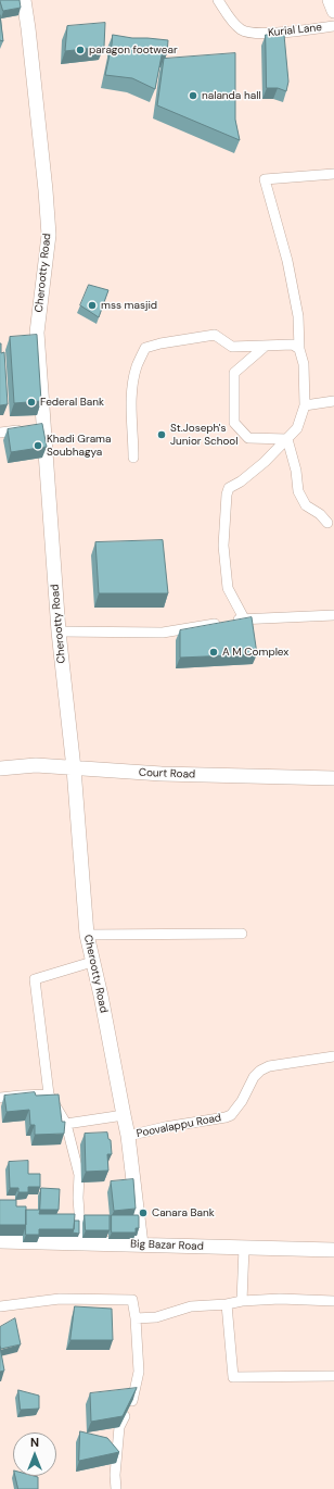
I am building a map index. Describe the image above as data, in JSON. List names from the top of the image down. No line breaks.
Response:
{"streets":{"main road":["Cherootty Road","Court Road","Big Bazar Road"],"street":["Kurial Lane","Poovalappu Road"]},"crossings":[["Cherootty Road","Court Road"],["Cherootty Road","Poovalappu Road"],["Cherootty Road","Big Bazar Road"]],"places":["paragon footwear","nalanda hall","mss masjid","Federal Bank","St.Joseph's Junior School","Khadi Grama Soubhagya","A M Complex","Canara Bank"],"north":"top"}
